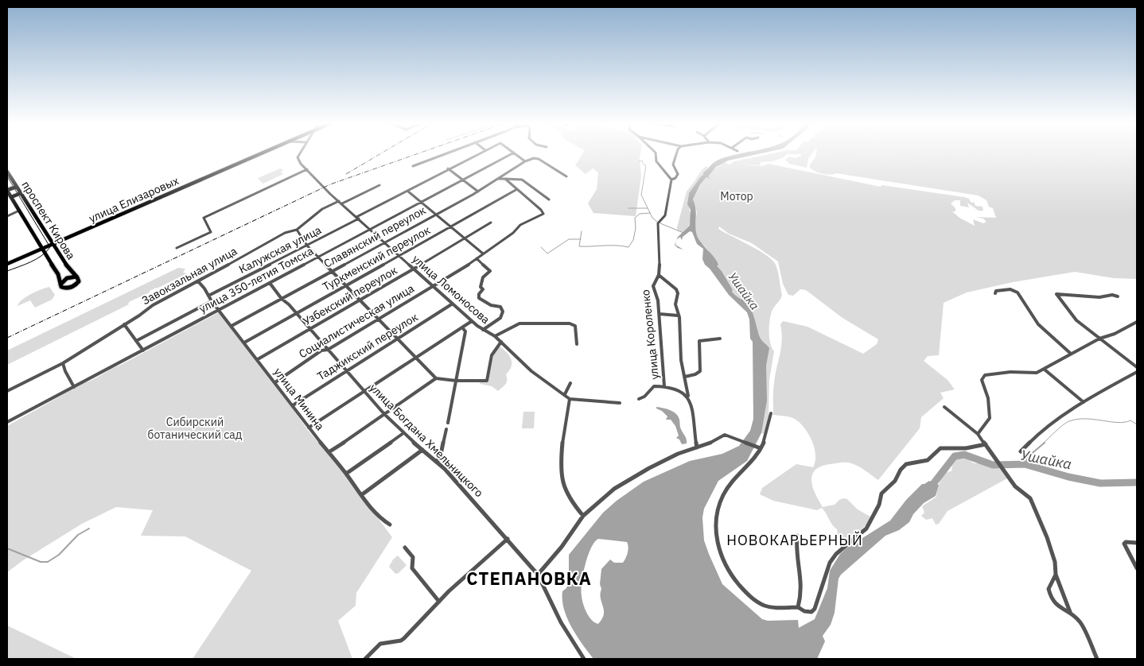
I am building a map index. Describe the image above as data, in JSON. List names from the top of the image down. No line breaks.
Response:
{"streets":{"main road":["улица Елизаровых","проспект Кирова"],"street":["Славянский переулок","Калужская улица","Туркменский переулок","Завокзальная улица","улица 350-летия Томска","улица Ломоносова","Узбекский переулок","Социалистическая улица","улица Короленко","Таджикский переулок","улица Минина","улица Богдана Хмельницкого"]},"crossings":[["улица Елизаровых","проспект Кирова"],["Славянский переулок","улица Ломоносова"],["Славянский переулок","улица Минина"],["Славянский переулок","улица Богдана Хмельницкого"],["Калужская улица","улица Ломоносова"],["Калужская улица","улица Минина"],["Туркменский переулок","улица Ломоносова"],["Туркменский переулок","Социалистическая улица"],["Туркменский переулок","улица Минина"],["Туркменский переулок","улица Богдана Хмельницкого"],["Завокзальная улица","улица Ломоносова"],["Завокзальная улица","улица Минина"],["улица 350-летия Томска","улица Ломоносова"],["улица 350-летия Томска","улица Минина"],["улица 350-летия Томска","улица Богдана Хмельницкого"],["улица Ломоносова","Узбекский переулок"],["улица Ломоносова","Социалистическая улица"],["улица Ломоносова","Таджикский переулок"],["Узбекский переулок","улица Минина"],["Узбекский переулок","улица Богдана Хмельницкого"],["Социалистическая улица","улица Минина"],["Социалистическая улица","улица Богдана Хмельницкого"],["Таджикский переулок","улица Минина"],["Таджикский переулок","улица Богдана Хмельницкого"]],"districts":["НОВОКАРЬЕРНЫЙ","СТЕПАНОВКА"],"water":["Ушайка"],"parks":["Мотор","Сибирский ботанический сад"]}
